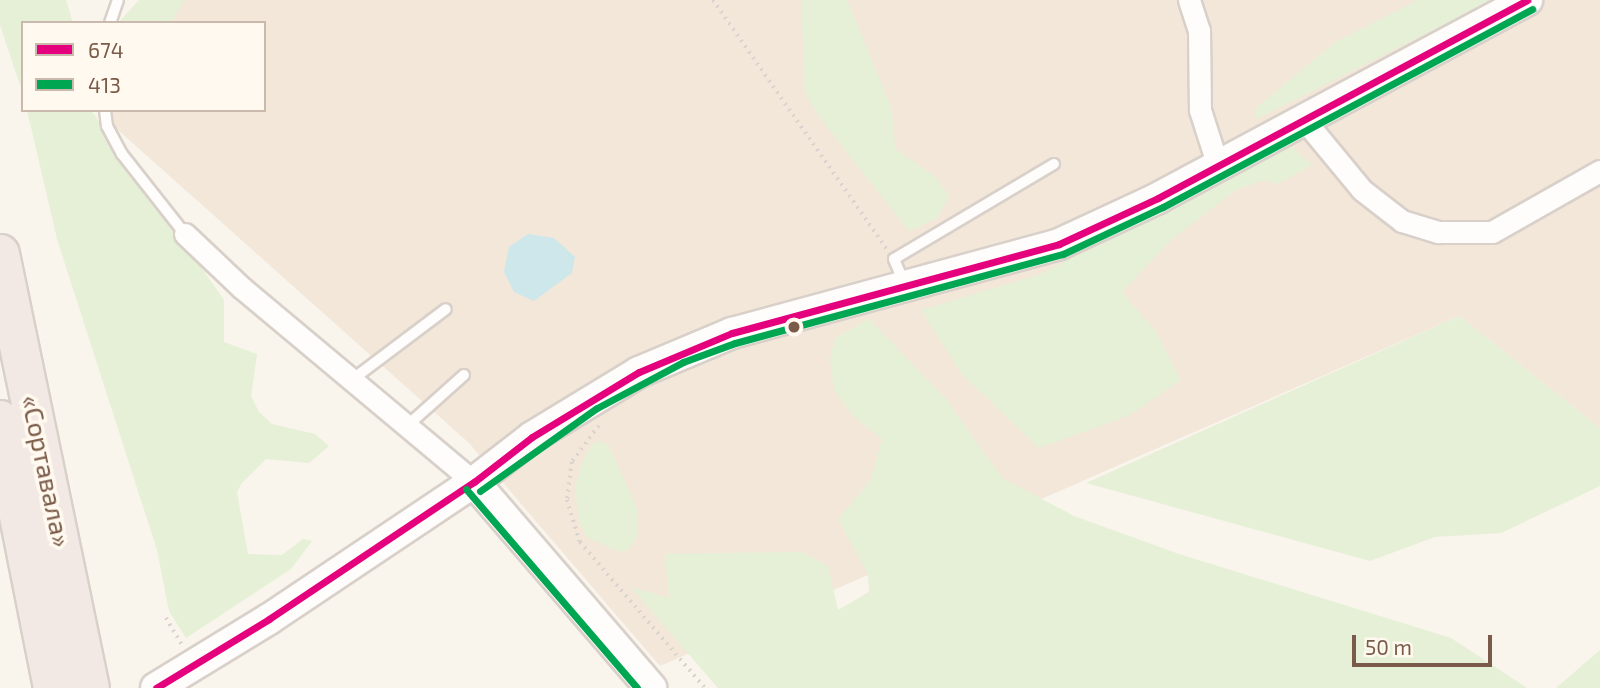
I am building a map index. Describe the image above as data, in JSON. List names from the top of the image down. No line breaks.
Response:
{"streets":{"highway":["«Сортавала»"]},"lines":["transit line 674","transit line 413"],"legend":["674","413"],"scale_bar":"50 m"}
